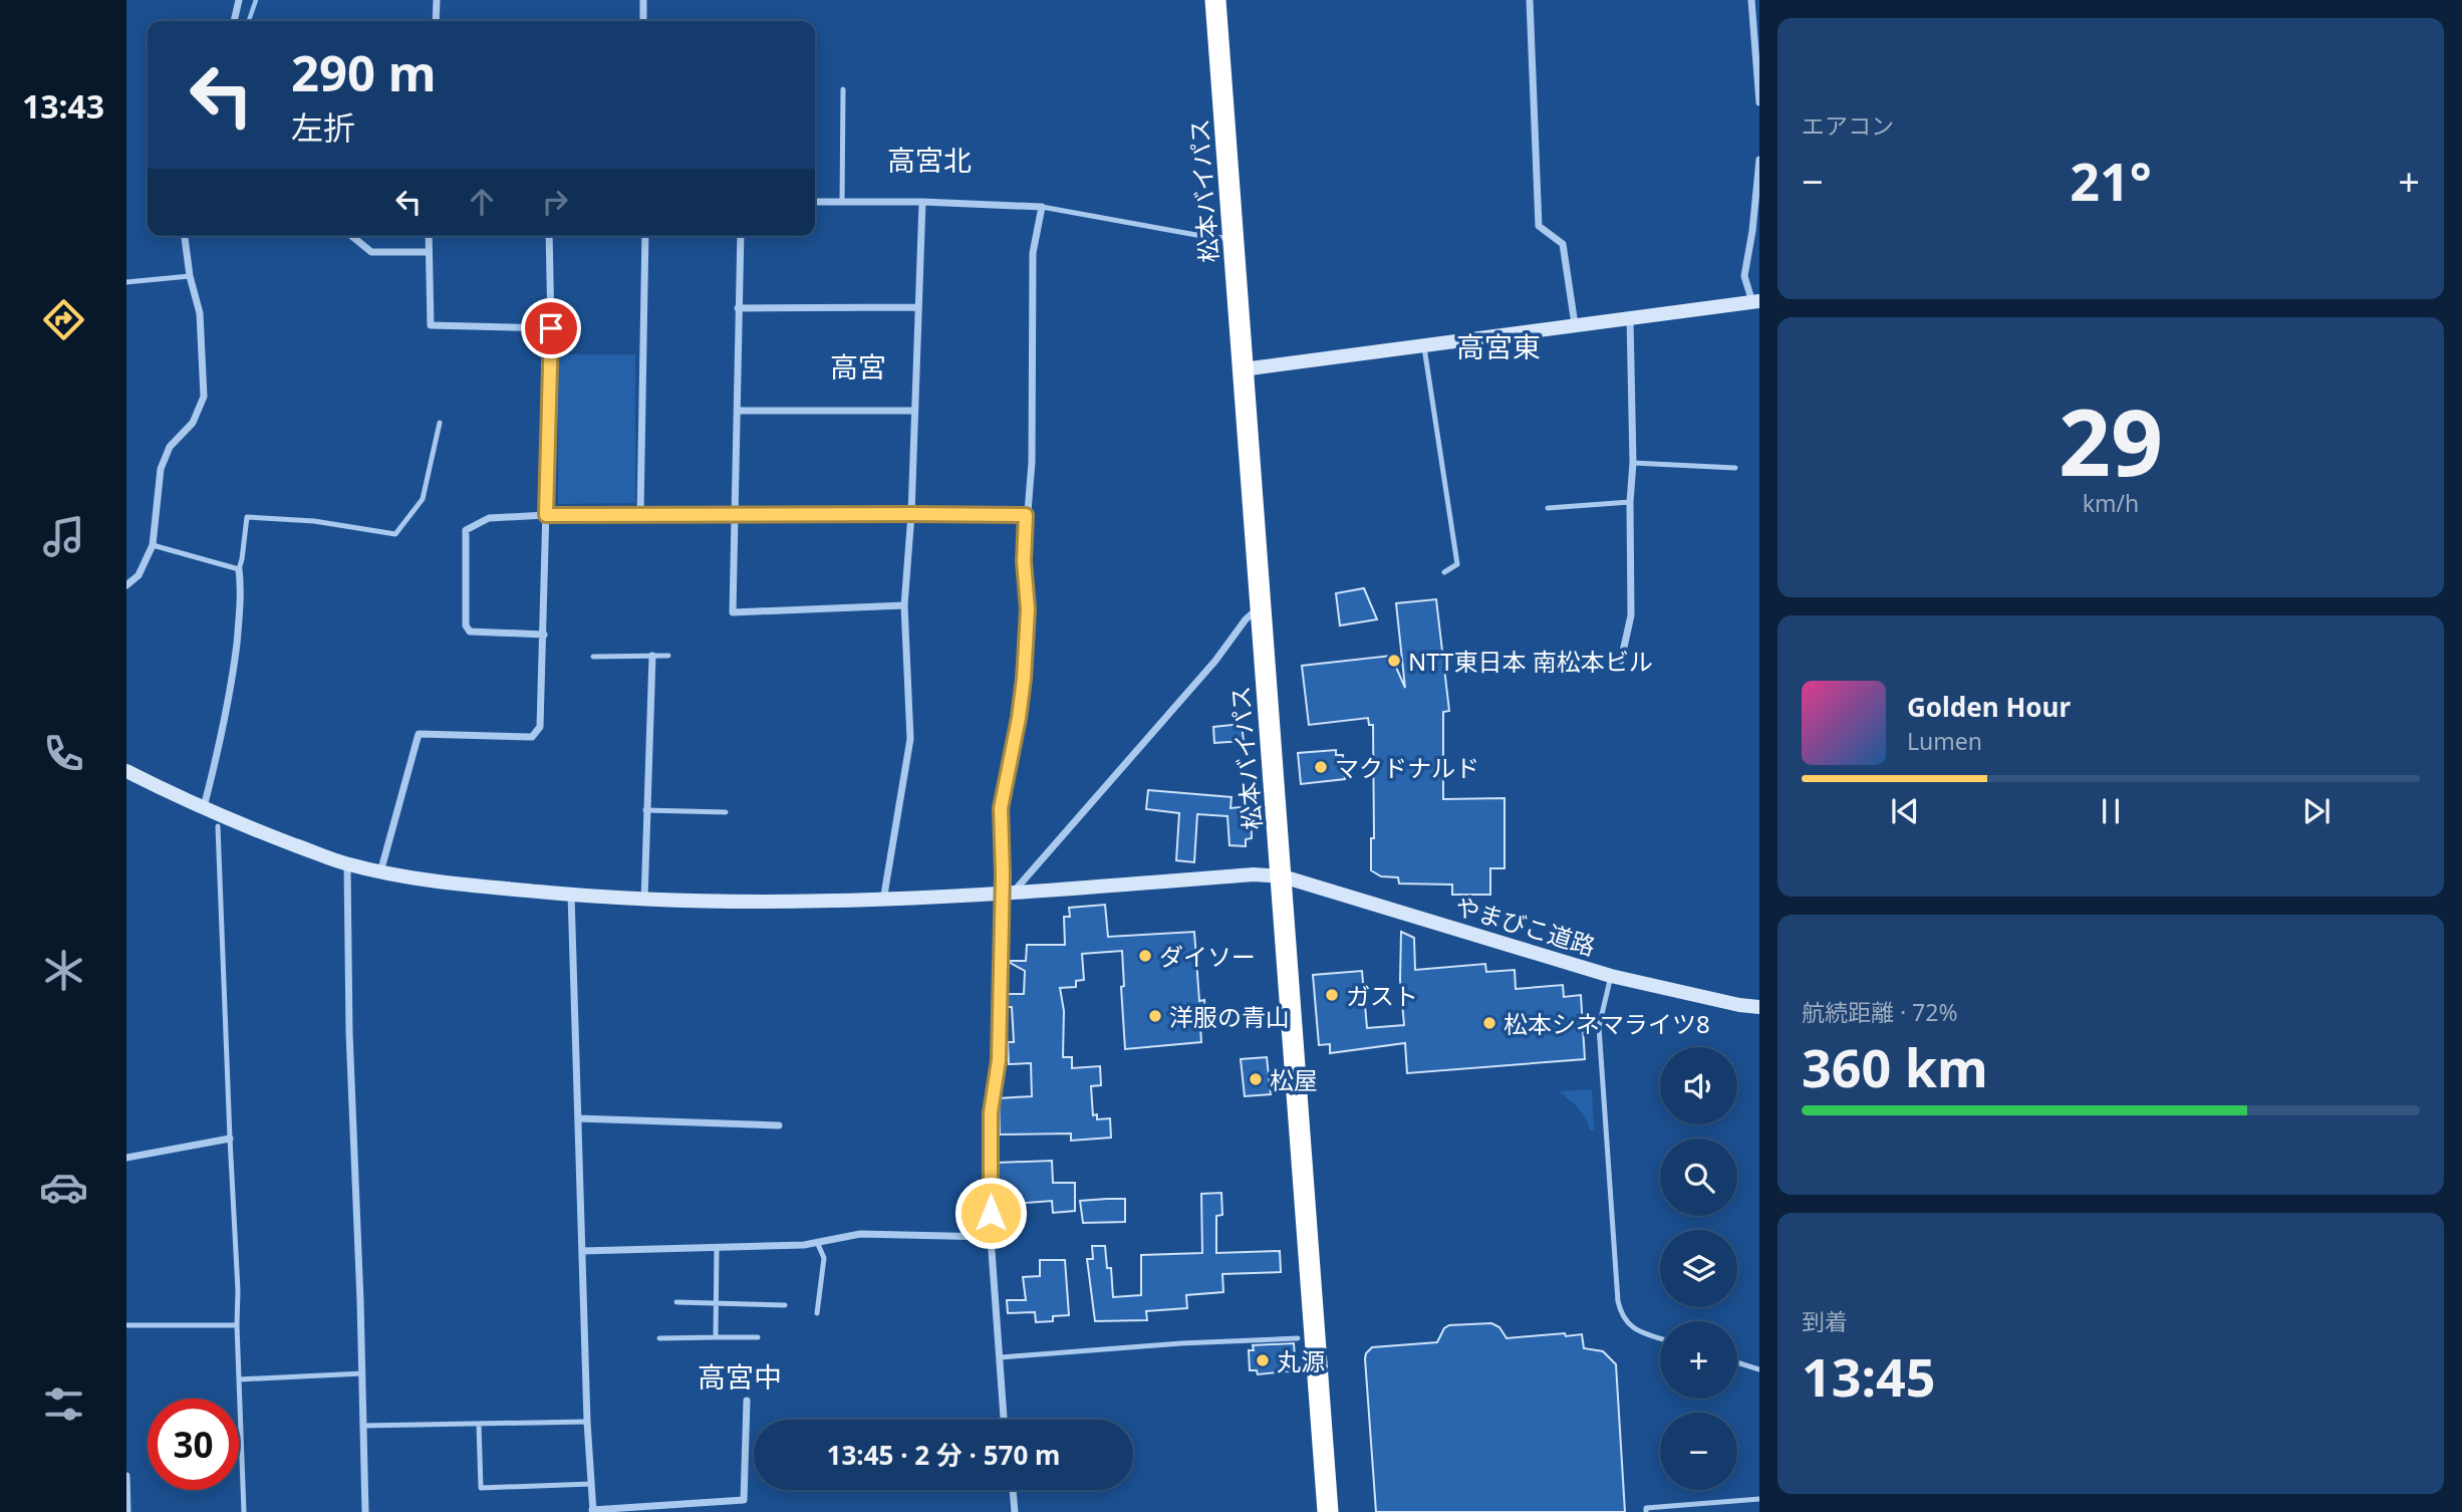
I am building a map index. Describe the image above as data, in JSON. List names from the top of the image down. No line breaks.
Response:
{"streets":{"highway":["松本バイパス"],"street":["やまびこ道路"]},"crossings":[["松本バイパス","やまびこ道路"]],"districts":["高宮北","高宮東","高宮","高宮中"],"places":["NTT東日本 南松本ビル","マクドナルド","ダイソー","ガスト","洋服の青山","松本シネマライツ8","松屋","丸源"],"page":{"tabs":"13:43","tile":["エアコン",["29","km/h"],["航続距離 · 72%","360 km"],["到着","13:45"]],"turn":["290 m","左折"],"heat":["−","21°","+"],"song":["Golden Hour","Lumen"],"map_buttons":["+","−"],"limit":"30","trip":"13:45 · 2 分 · 570 m"}}
